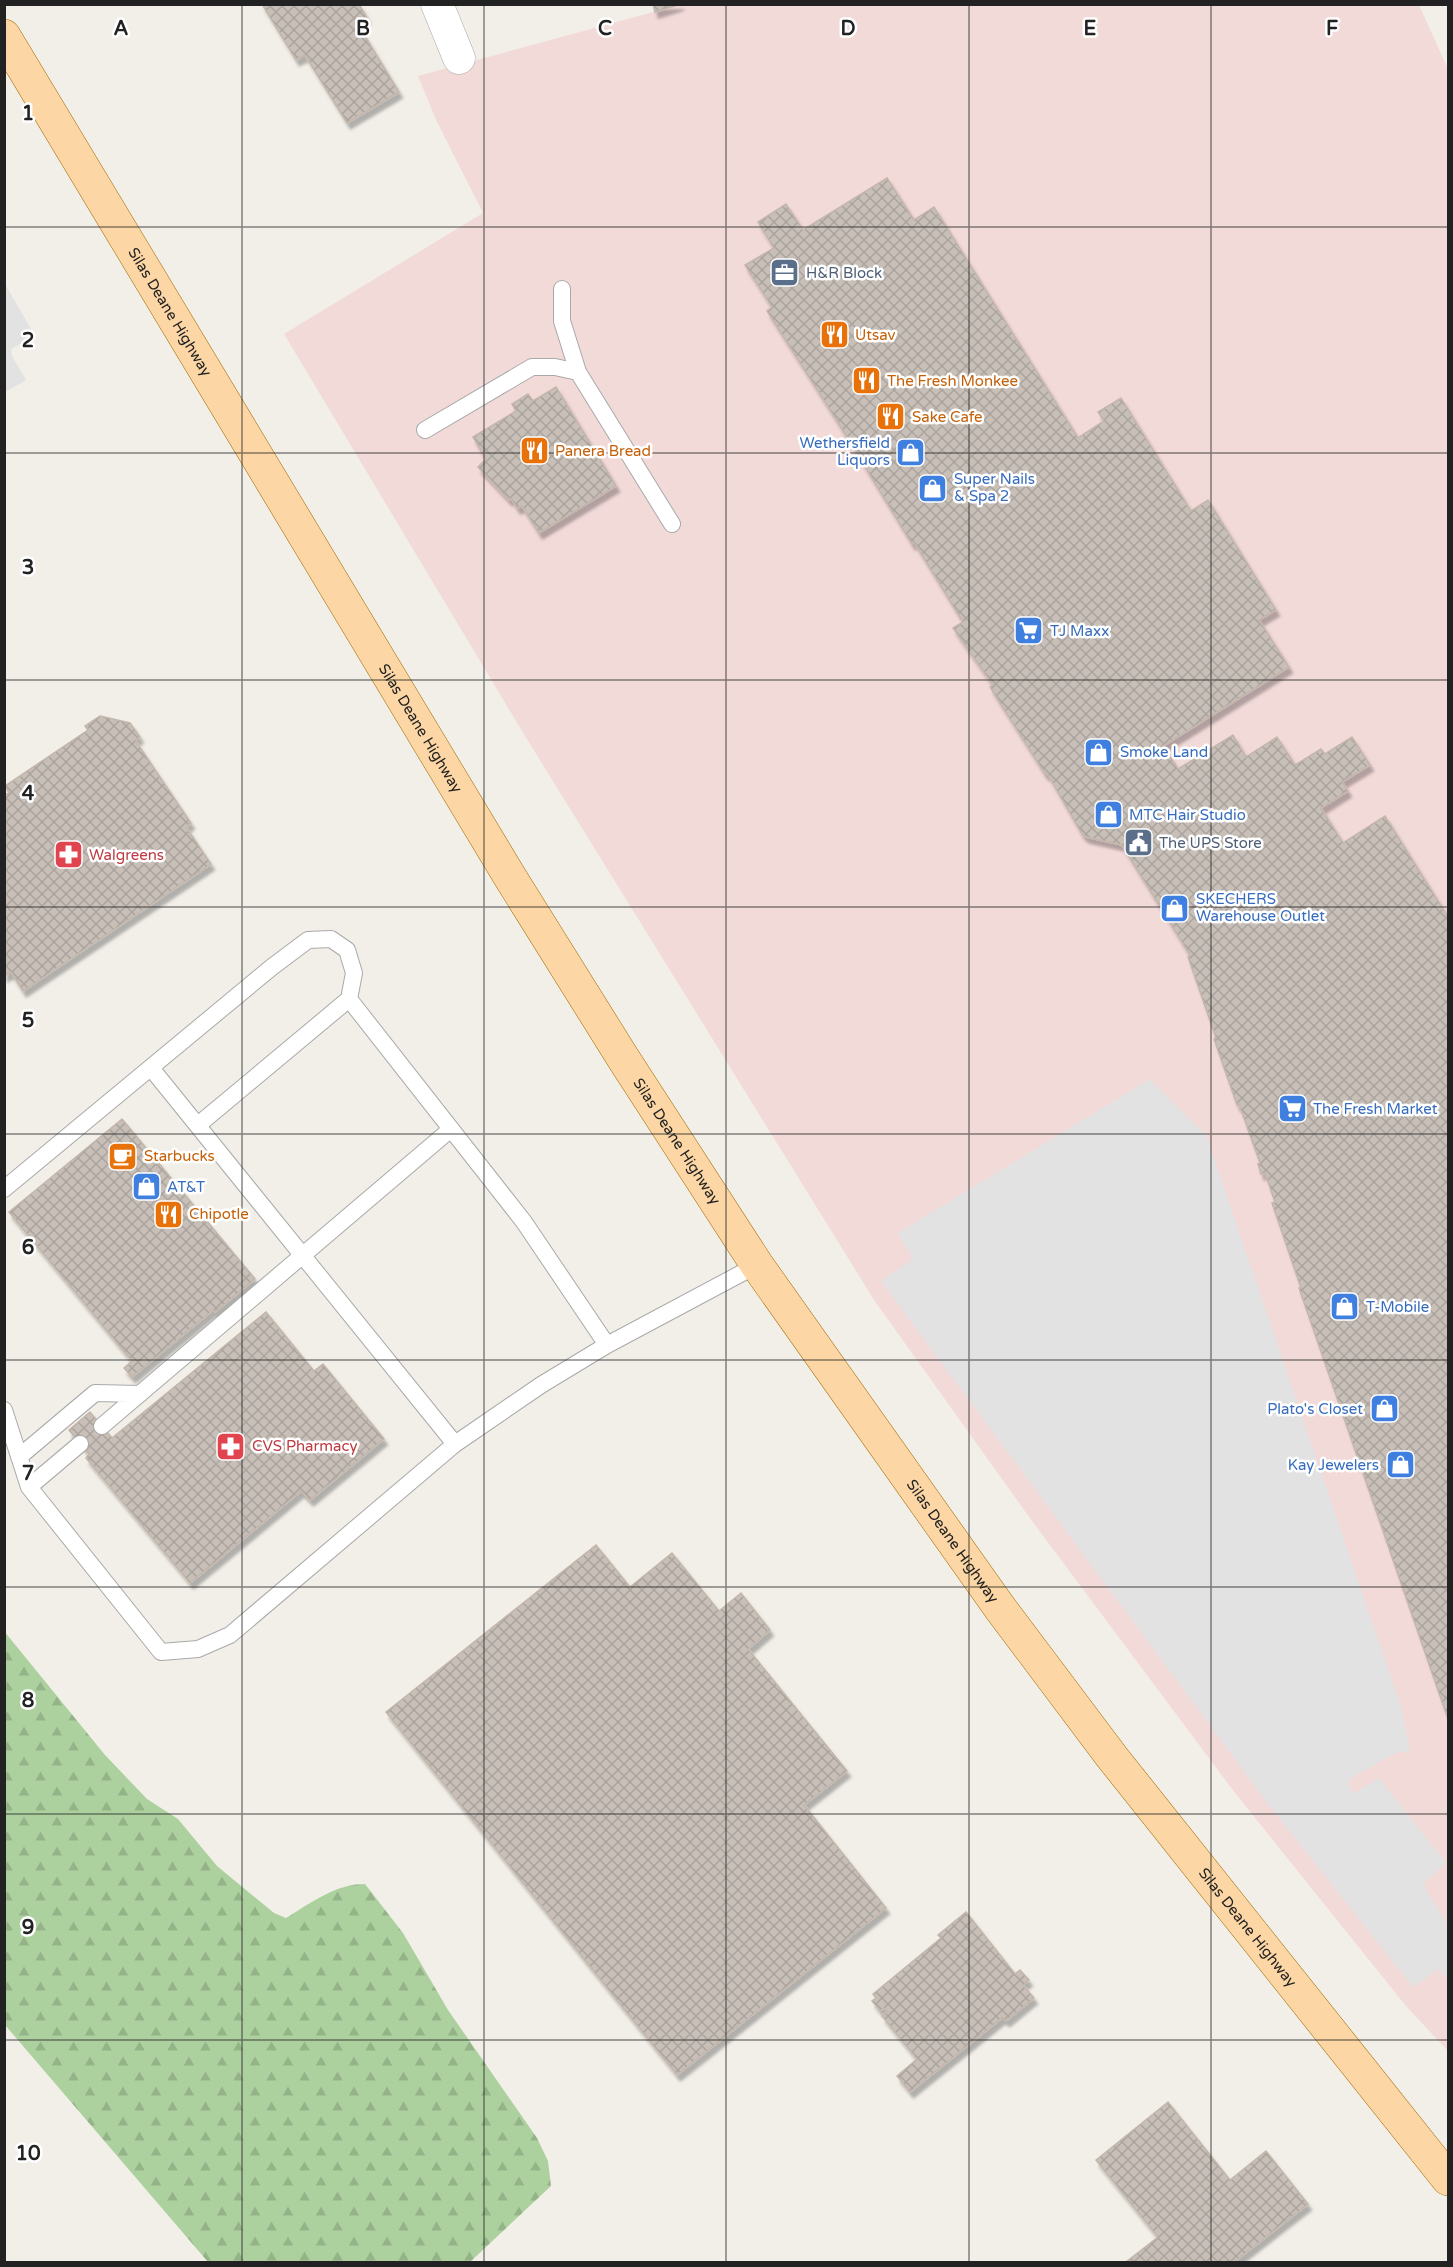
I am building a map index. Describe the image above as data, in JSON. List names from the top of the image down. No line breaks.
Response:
{"streets":{"main road":["Silas Deane Highway"]},"places":{"office":["H&R Block"],"restaurant":["Utsav","The Fresh Monkee","Sake Cafe","Panera Bread","Chipotle"],"shop":["Wethersfield Liquors","Super Nails & Spa 2","Smoke Land","MTC Hair Studio","SKECHERS Warehouse Outlet","AT&T","T-Mobile","Plato's Closet","Kay Jewelers"],"supermarket":["TJ Maxx","The Fresh Market"],"public building":["The UPS Store"],"pharmacy":["Walgreens","CVS Pharmacy"],"cafe":["Starbucks"]},"grid":{"columns":["A","B","C","D","E","F"],"rows":["1","2","3","4","5","6","7","8","9","10"]}}
